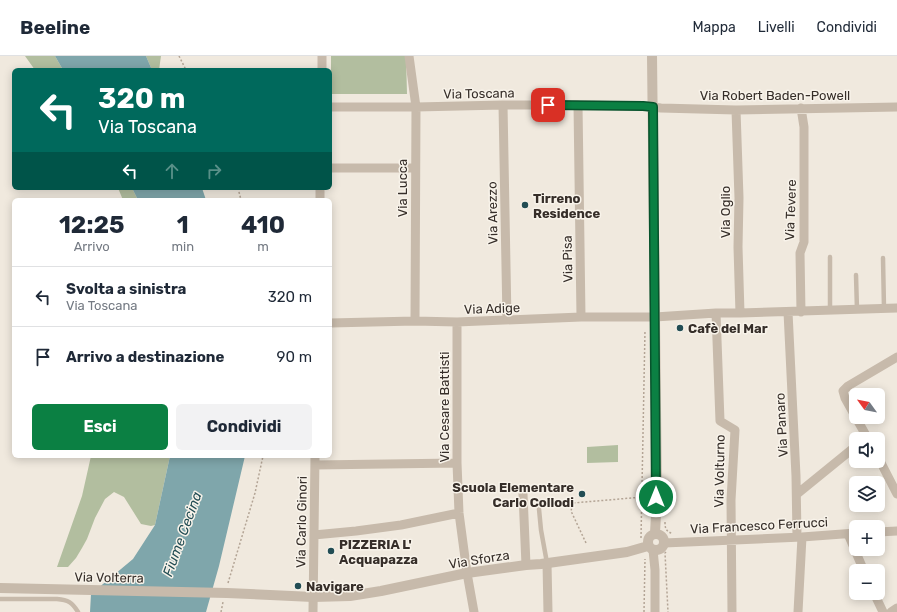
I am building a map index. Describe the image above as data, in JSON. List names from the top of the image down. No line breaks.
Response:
{"streets":{"street":["Via Toscana","Via Robert Baden-Powell","Via Lucca","Via Tevere","Via Oglio","Via Arezzo","Via Pisa","Via Adige","Via Cesare Battisti","Via Panaro","Via Volturno","Via Carlo Ginori","Via Francesco Ferrucci","Via Sforza","Via Volterra"]},"crossings":[["Via Toscana","Via Robert Baden-Powell"],["Via Toscana","Via Lucca"],["Via Toscana","Via Arezzo"],["Via Toscana","Via Pisa"],["Via Robert Baden-Powell","Via Tevere"],["Via Robert Baden-Powell","Via Oglio"],["Via Lucca","Via Adige"],["Via Arezzo","Via Adige"],["Via Pisa","Via Adige"],["Via Adige","Via Cesare Battisti"],["Via Cesare Battisti","Via Sforza"],["Via Panaro","Via Francesco Ferrucci"],["Via Volturno","Via Francesco Ferrucci"],["Via Carlo Ginori","Via Sforza"],["Via Carlo Ginori","Via Volterra"],["Via Francesco Ferrucci","Via Sforza"],["Via Sforza","Via Volterra"]],"water":["Fiume Cecina"],"places":["Tirreno Residence","Cafè del Mar","Scuola Elementare Carlo Collodi","PIZZERIA L' Acquapazza","Navigare"],"north":"top left","page":{"header":"Beeline","nav":["Mappa","Livelli","Condividi"],"turn":["320 m","Via Toscana"],"eta":["12:25","Arrivo","1","min","410","m"],"list":[{"name":"Svolta a sinistra","note":"Via Toscana","value":"320 m"},{"name":"Arrivo a destinazione","value":"90 m"}],"map_buttons":["+","−"],"buttons":["Esci","Condividi"]}}
